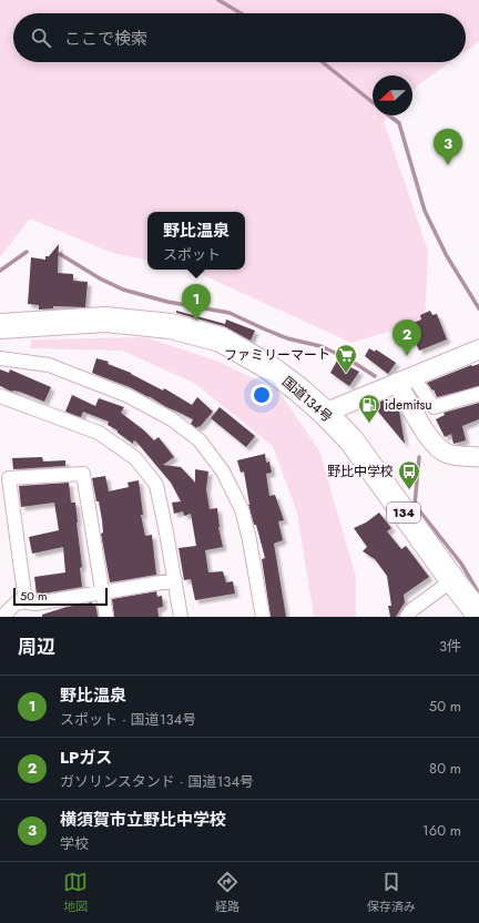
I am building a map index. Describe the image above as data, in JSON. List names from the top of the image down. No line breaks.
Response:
{"streets":{"highway":["国道134号","134"]},"places":{"supermarket":["ファミリーマート"],"fuel station":["idemitsu"],"bus stop":["野比中学校"]},"scale_bar":"50 m","north":"left","page":{"search":"ここで検索","pins":["3","1","2"],"popup":["野比温泉","スポット"],"scale":"50 m","heading":["周辺","3件"],"list":[{"mark":"1","name":"野比温泉","note":"スポット · 国道134号","value":"50 m"},{"mark":"2","name":"LPガス","note":"ガソリンスタンド · 国道134号","value":"80 m"},{"mark":"3","name":"横須賀市立野比中学校","note":"学校","value":"160 m"}],"nav":["地図","経路","保存済み"]}}
